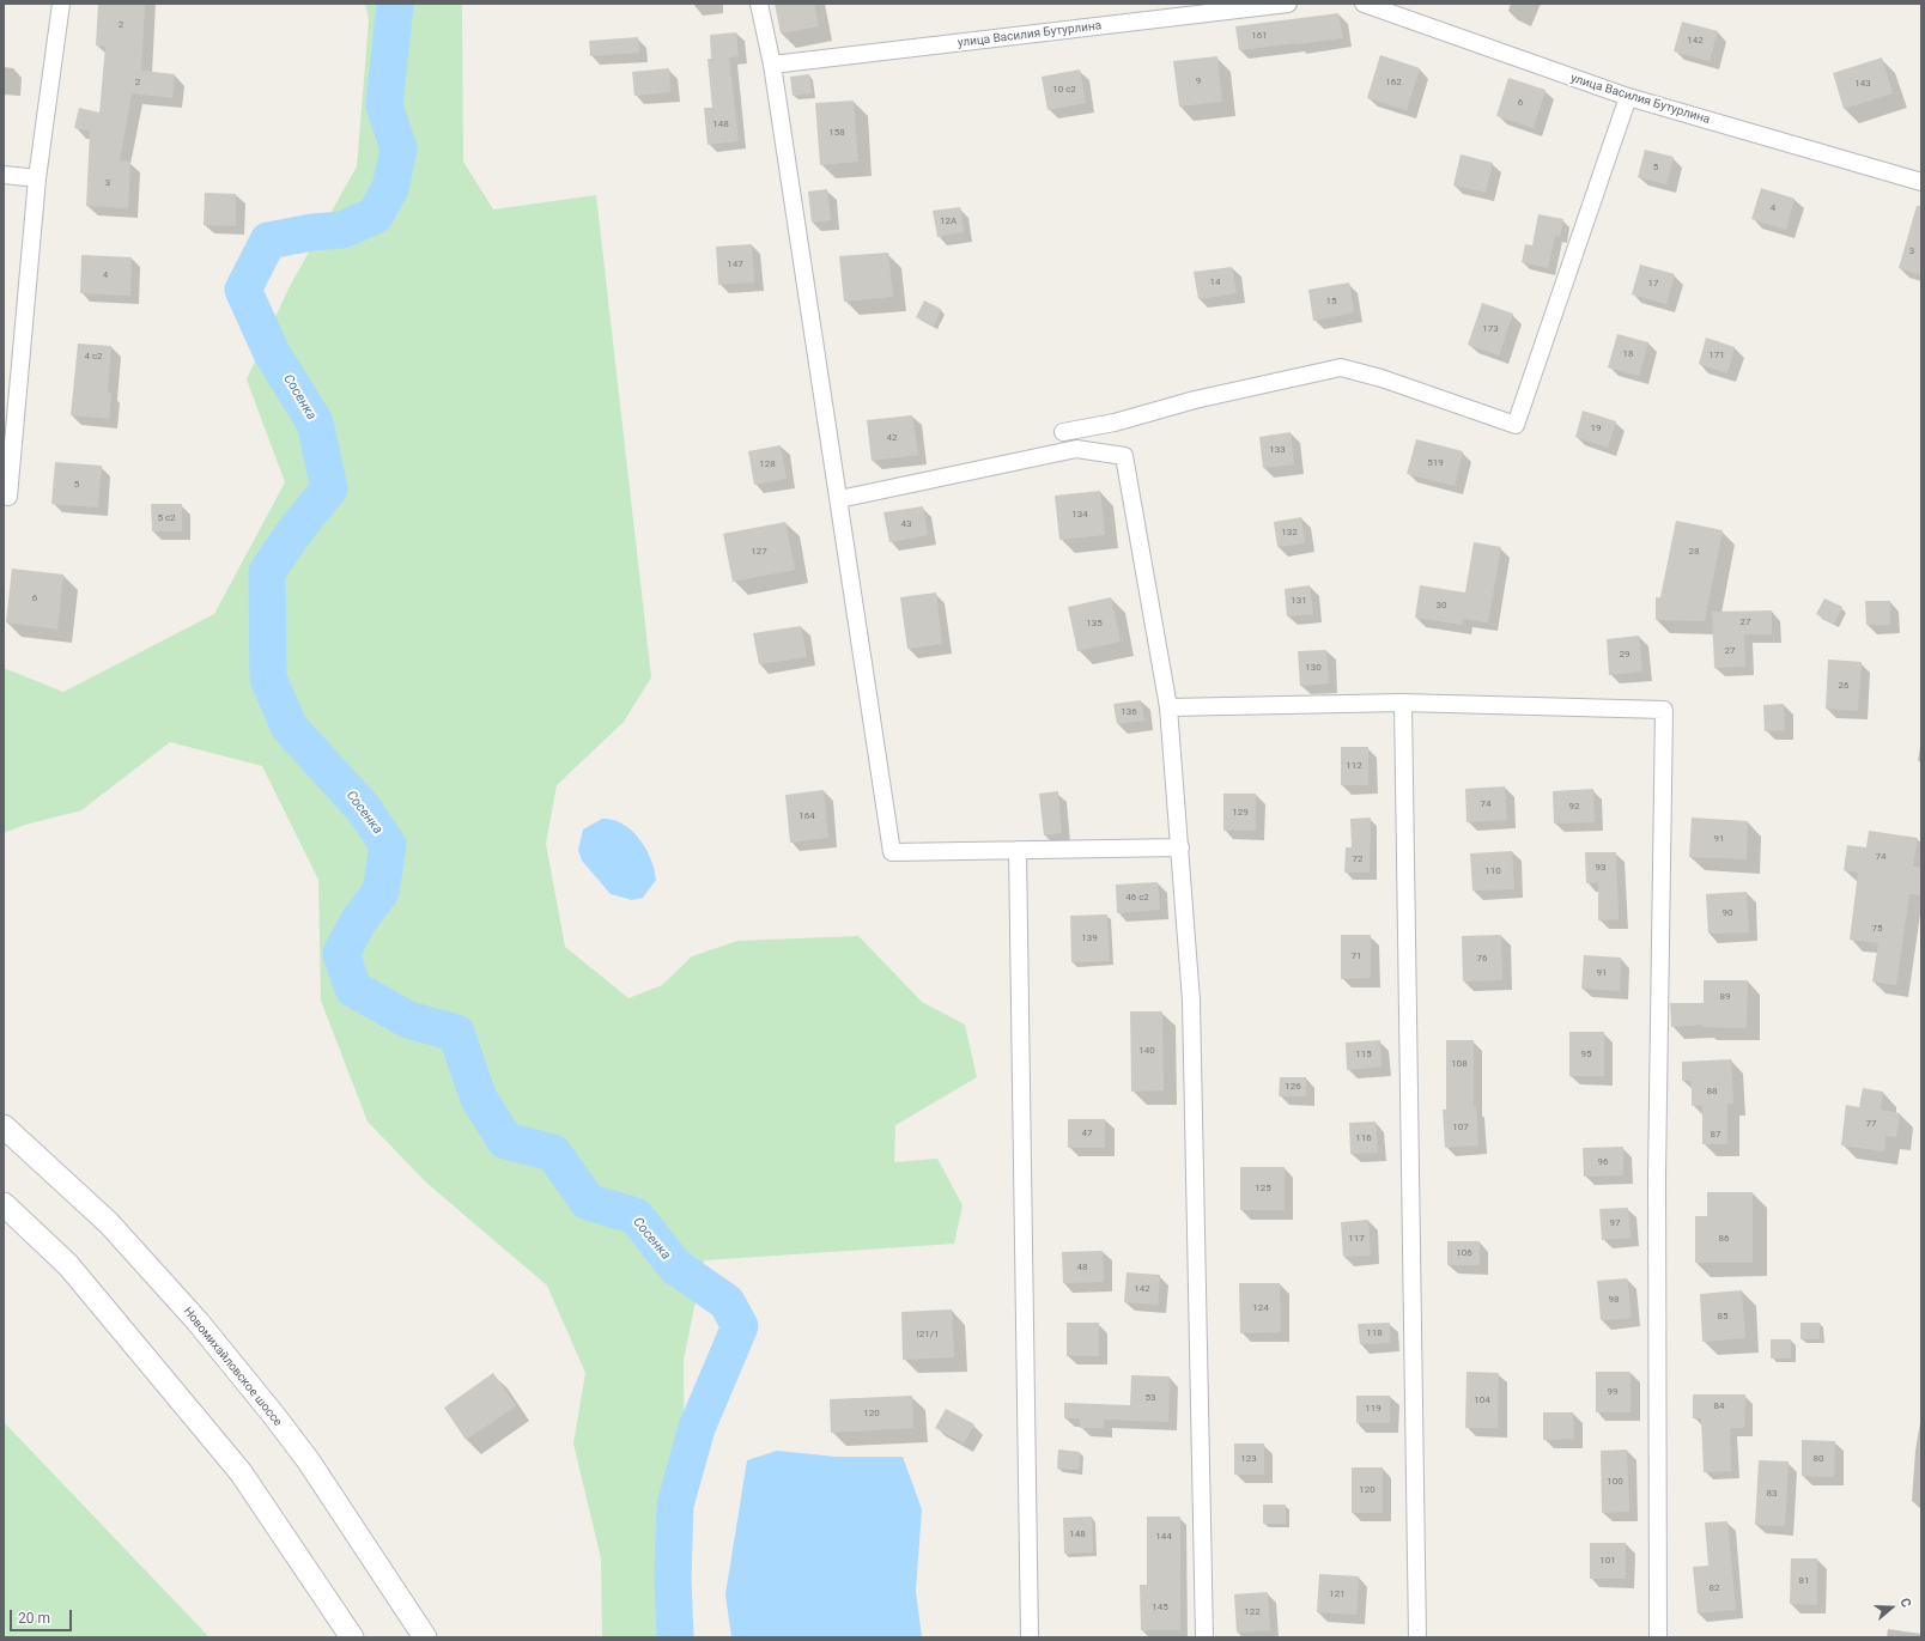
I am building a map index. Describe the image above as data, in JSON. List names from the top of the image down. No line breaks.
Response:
{"streets":{"main road":["Новомихайловское шоссе"],"street":["улица Василия Бутурлина"]},"water":["Сосенка"],"house_numbers":["2","161","142","9","2","162","143","10 с2","6","148","158","5","3","4","12А","3","147","4","14","17","15","173","18","171","4 с2","19","42","133","519","128","5","134","5 с2","43","132","127","28","6","131","30","27","135","27","29","130","26","136","112","74","92","129","164","91","74","72","93","110","46 с2","90","75","139","71","76","91","89","140","115","95","108","126","88","77","107","47","87","116","96","125","97","117","86","106","48","142","98","124","85","118","!21/1","99","53","104","84","119","120","123","80","100","120","83","148","144","101","81","82","121","145","122"],"scale_bar":"20 m","north":"right"}
